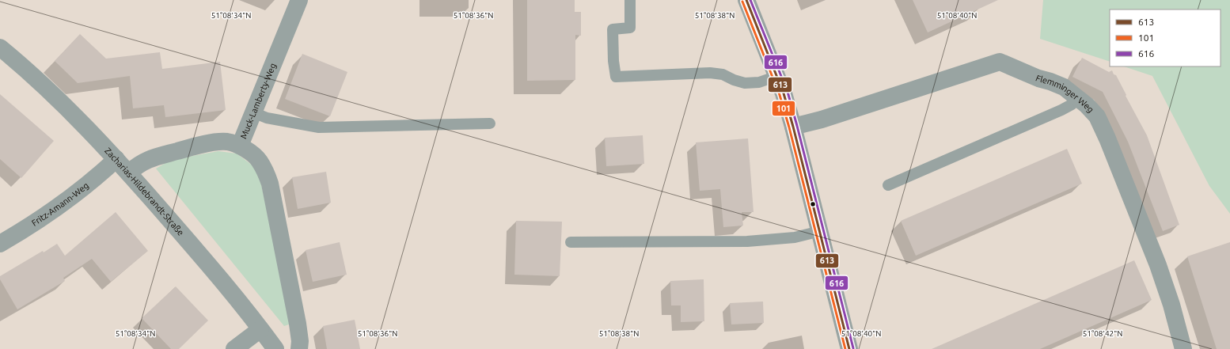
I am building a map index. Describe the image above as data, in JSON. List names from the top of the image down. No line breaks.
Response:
{"streets":{"street":["Flemminger Weg","Muck-Lamberty-Weg","Zacharias-Hildebrandt-Straße","Fritz-Amann-Weg"]},"crossings":[["Muck-Lamberty-Weg","Zacharias-Hildebrandt-Straße"],["Zacharias-Hildebrandt-Straße","Fritz-Amann-Weg"]],"lines":["transit line 613","transit line 616","transit line 101"],"legend":["613","101","616"],"coordinates":["51°08'34\"N","51°08'36\"N","51°08'38\"N","51°08'40\"N","51°08'42\"N"]}
